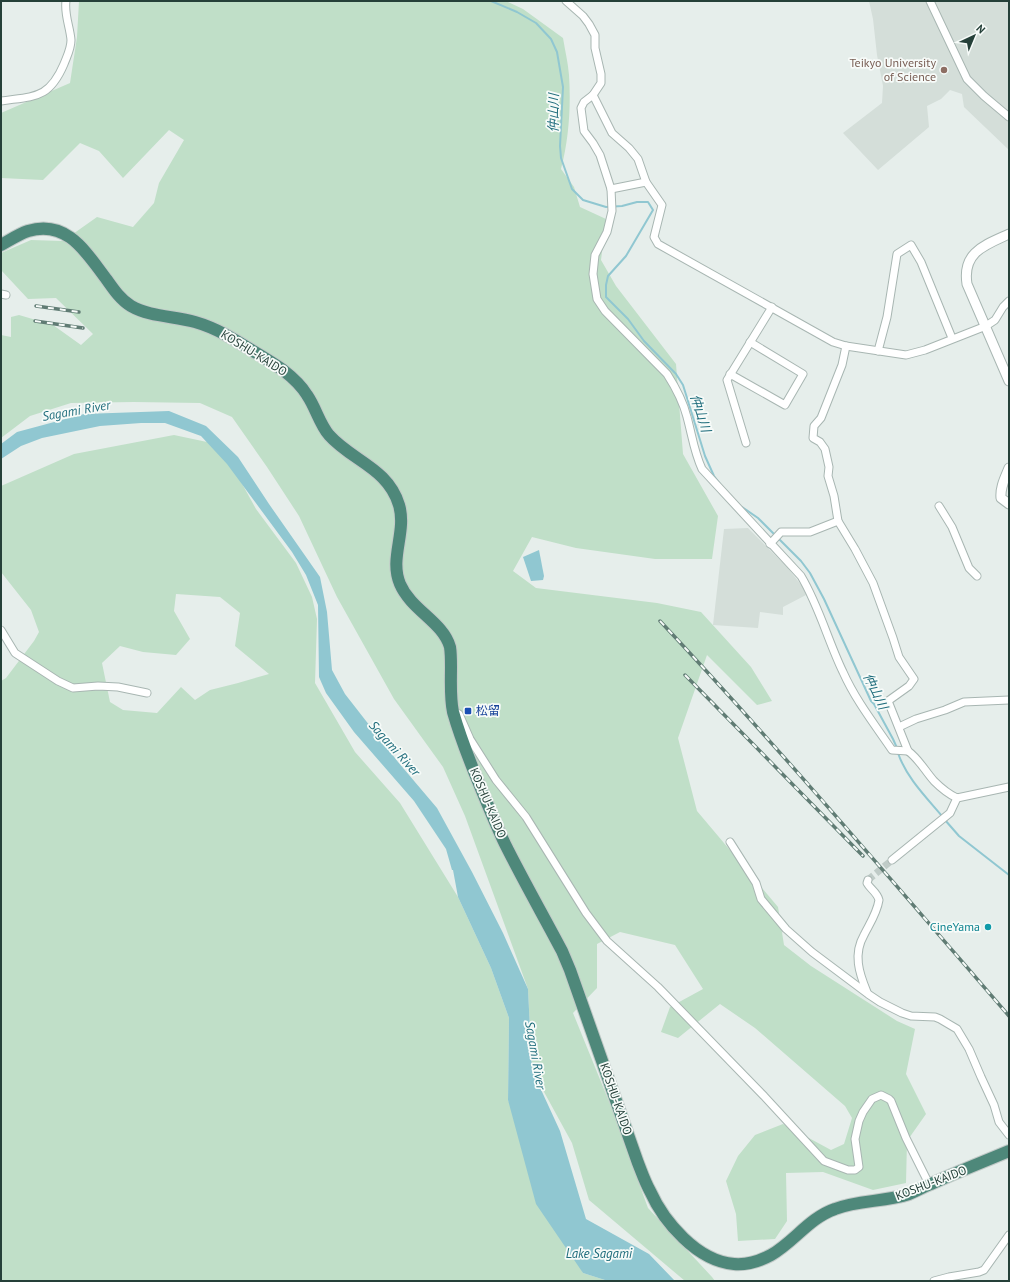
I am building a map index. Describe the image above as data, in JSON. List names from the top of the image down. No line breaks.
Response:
{"streets":{"highway":["KOSHU-KAIDO"]},"water":["仲山川","Sagami River","Lake Sagami"],"places":{"other":["Teikyo University of Science","CineYama"],"transit":["松留"]},"north":"top right"}
